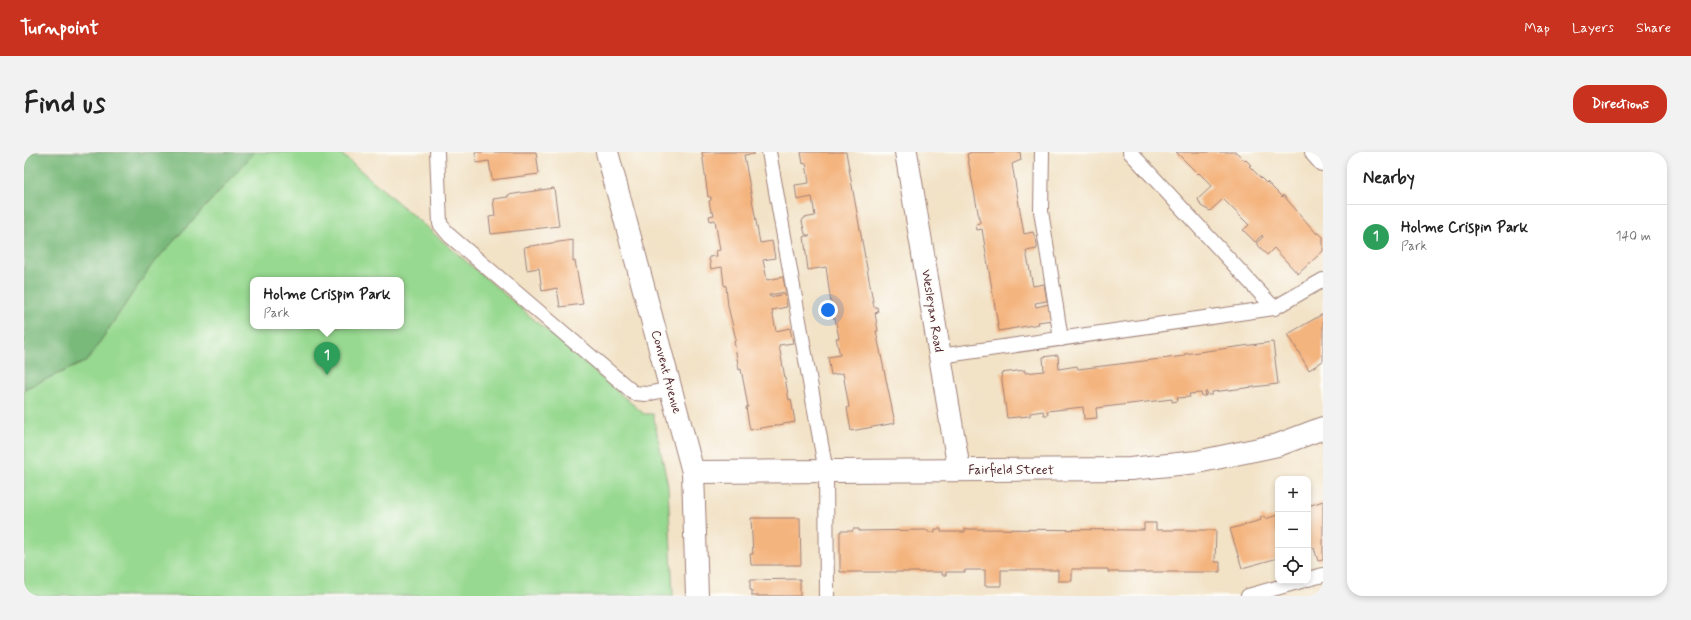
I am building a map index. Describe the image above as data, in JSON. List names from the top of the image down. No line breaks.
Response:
{"streets":{"street":["Wesleyan Road","Convent Avenue","Fairfield Street"]},"crossings":[["Wesleyan Road","Fairfield Street"],["Convent Avenue","Fairfield Street"]],"page":{"header":"Turnpoint","nav":["Map","Layers","Share"],"buttons":"Directions","title":"Find us","heading":"Nearby","list":[{"mark":"1","name":"Holme Crispin Park","note":"Park","value":"140 m"}],"popup":["Holme Crispin Park","Park"],"pins":"1","map_buttons":["+","−"]}}
